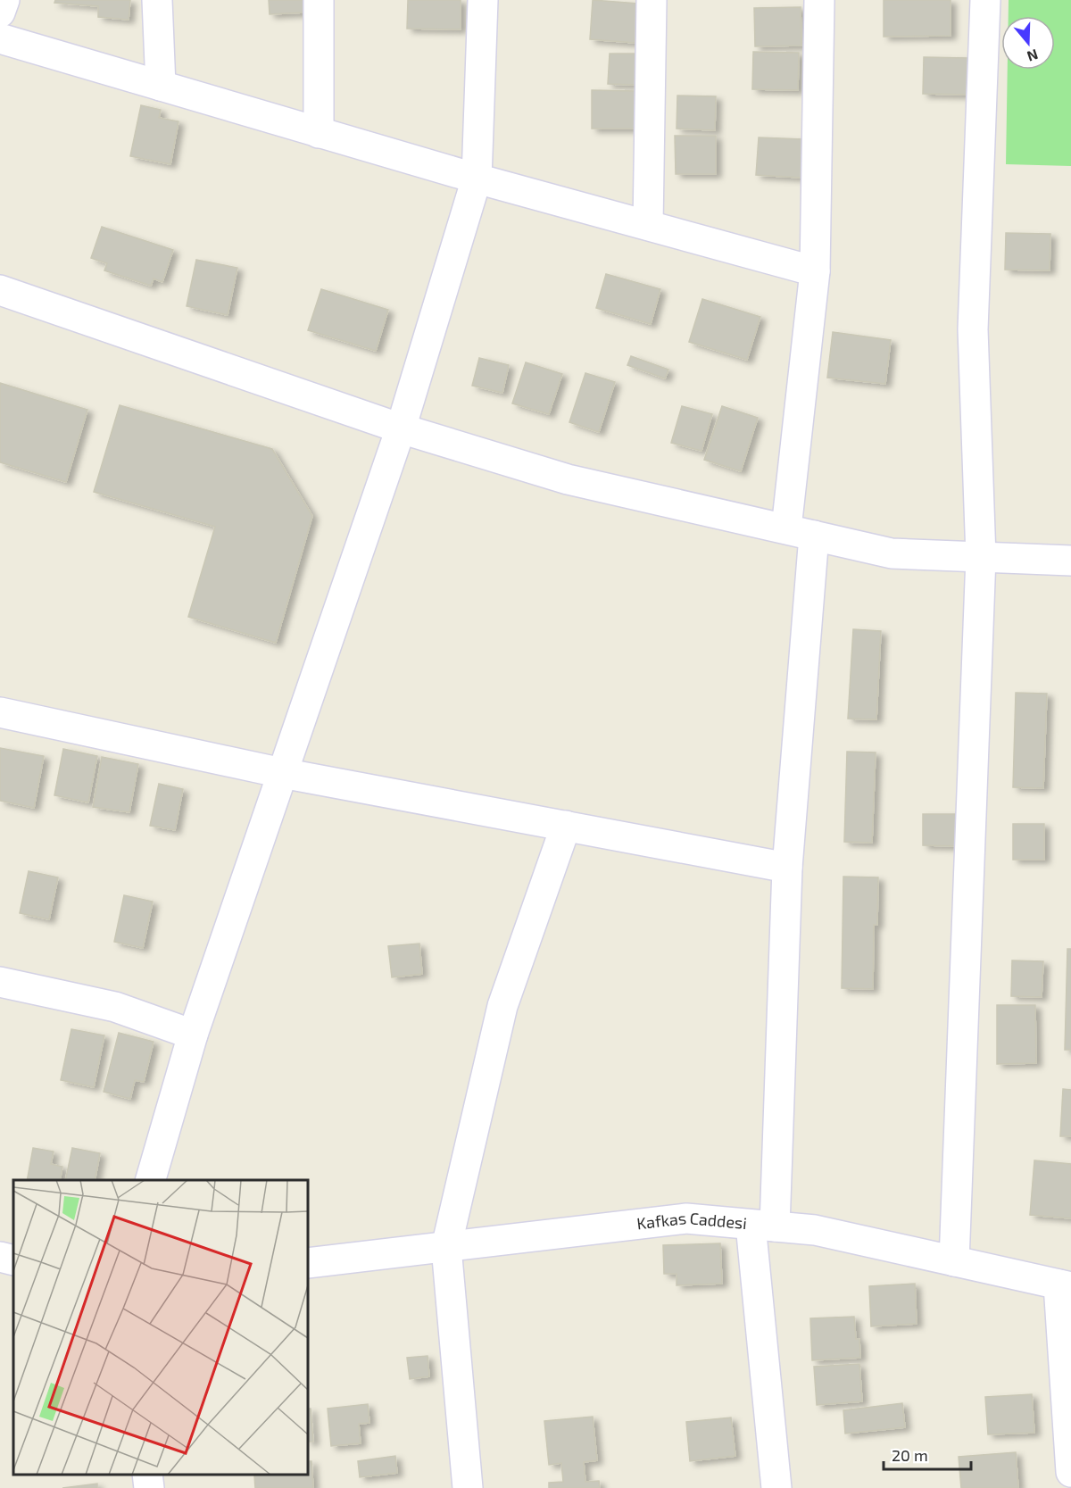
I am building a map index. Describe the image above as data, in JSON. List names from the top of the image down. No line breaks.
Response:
{"streets":{"street":["Kafkas Caddesi"]},"scale_bar":"20 m","north":"bottom"}
